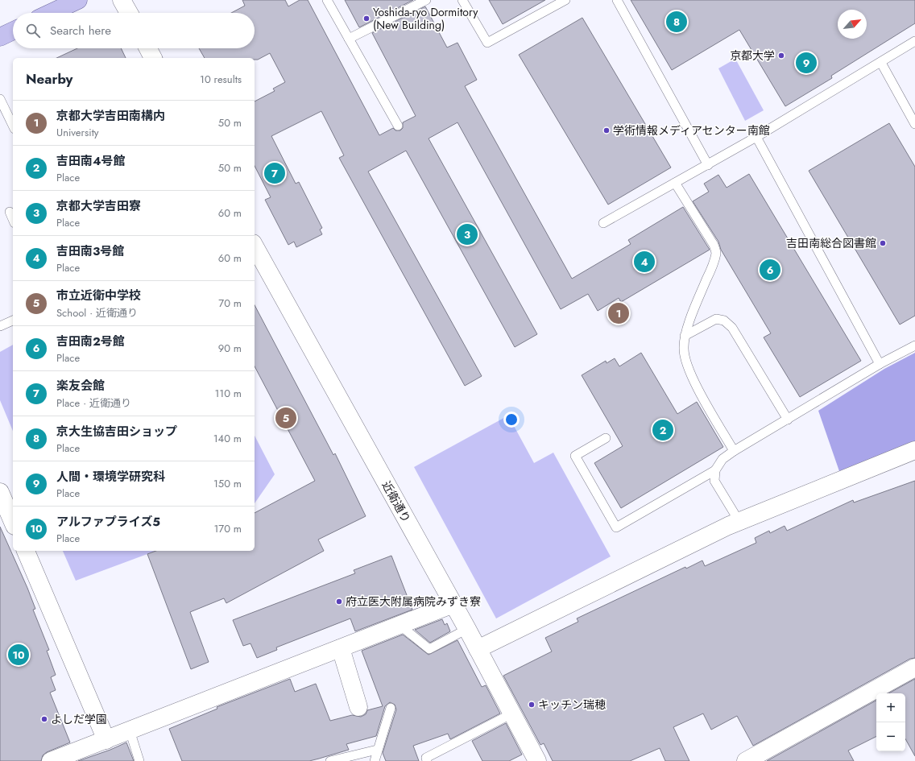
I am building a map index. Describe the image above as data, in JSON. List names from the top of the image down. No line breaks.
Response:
{"streets":{"street":["近衛通り"]},"places":["Yoshida-ryo Dormitory (New Building)","京都大学","学術情報メディアセンター南館","吉田南総合図書館","府立医大附属病院みずき寮","キッチン瑞穂","よしだ学園"],"north":"top right","page":{"pins":["8","9","7","3","4","6","1","5","2","10"],"search":"Search here","heading":["Nearby","10 results"],"list":[{"mark":"1","name":"京都大学吉田南構内","note":"University","value":"50 m"},{"mark":"2","name":"吉田南4号館","note":"Place","value":"50 m"},{"mark":"3","name":"京都大学吉田寮","note":"Place","value":"60 m"},{"mark":"4","name":"吉田南3号館","note":"Place","value":"60 m"},{"mark":"5","name":"市立近衛中学校","note":"School · 近衛通り","value":"70 m"},{"mark":"6","name":"吉田南2号館","note":"Place","value":"90 m"},{"mark":"7","name":"楽友会館","note":"Place · 近衛通り","value":"110 m"},{"mark":"8","name":"京大生協吉田ショップ","note":"Place","value":"140 m"},{"mark":"9","name":"人間・環境学研究科","note":"Place","value":"150 m"},{"mark":"10","name":"アルファプライズ５","note":"Place","value":"170 m"}],"map_buttons":["+","−"]}}
